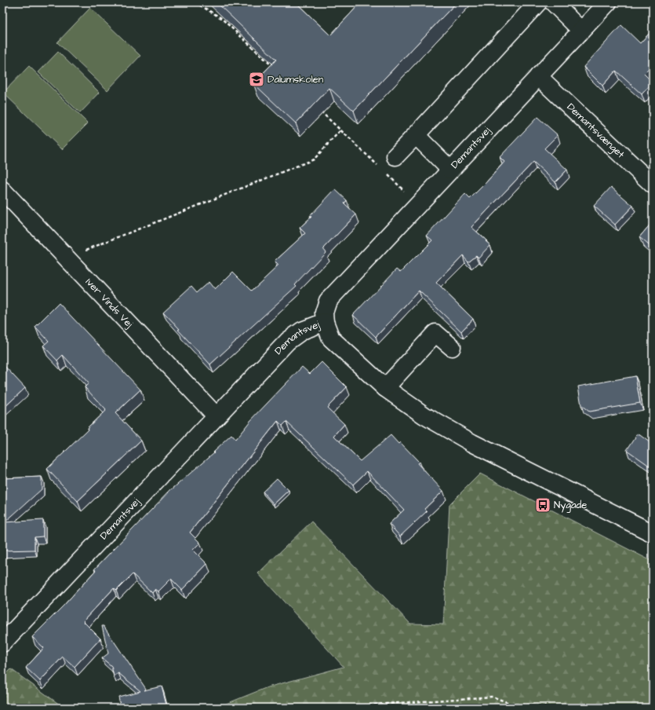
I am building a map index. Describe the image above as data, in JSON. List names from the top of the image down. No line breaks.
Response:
{"streets":{"street":["Demantsvænget","Demantsvej","Iver Vinds Vej"]},"crossings":[["Demantsvænget","Demantsvej"],["Demantsvej","Iver Vinds Vej"]],"places":{"school or university":["Dalumskolen"],"bus stop":["Nygade"]}}
